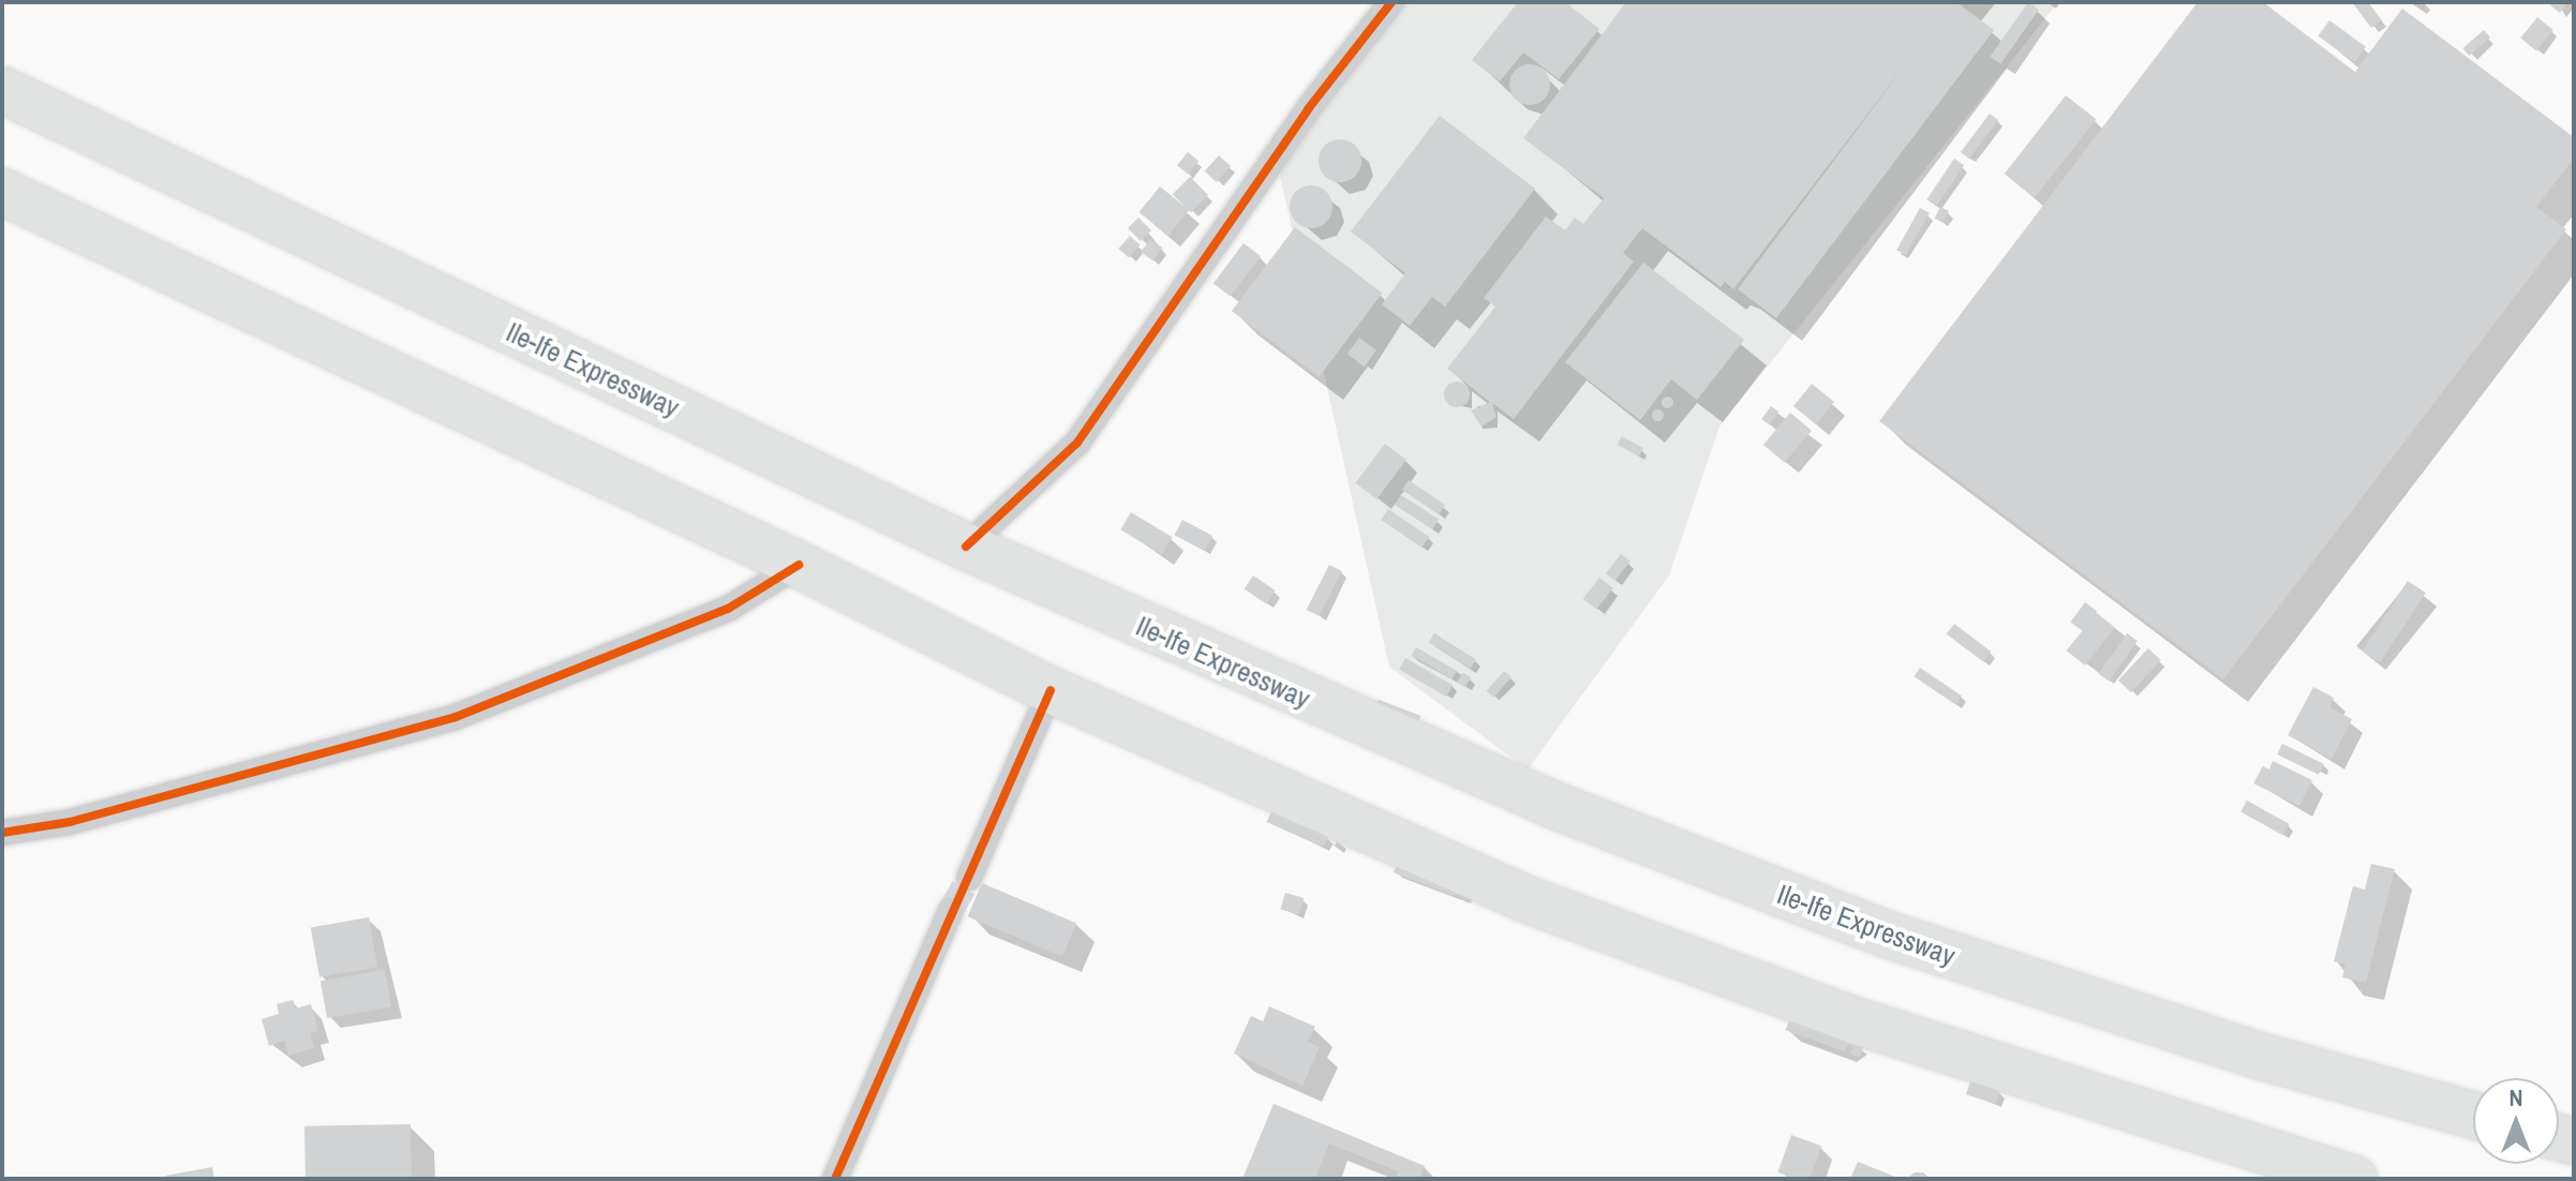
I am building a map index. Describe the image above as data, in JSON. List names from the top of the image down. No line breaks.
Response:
{"streets":{"highway":["Ile-Ife Expressway"]},"north":"top"}
